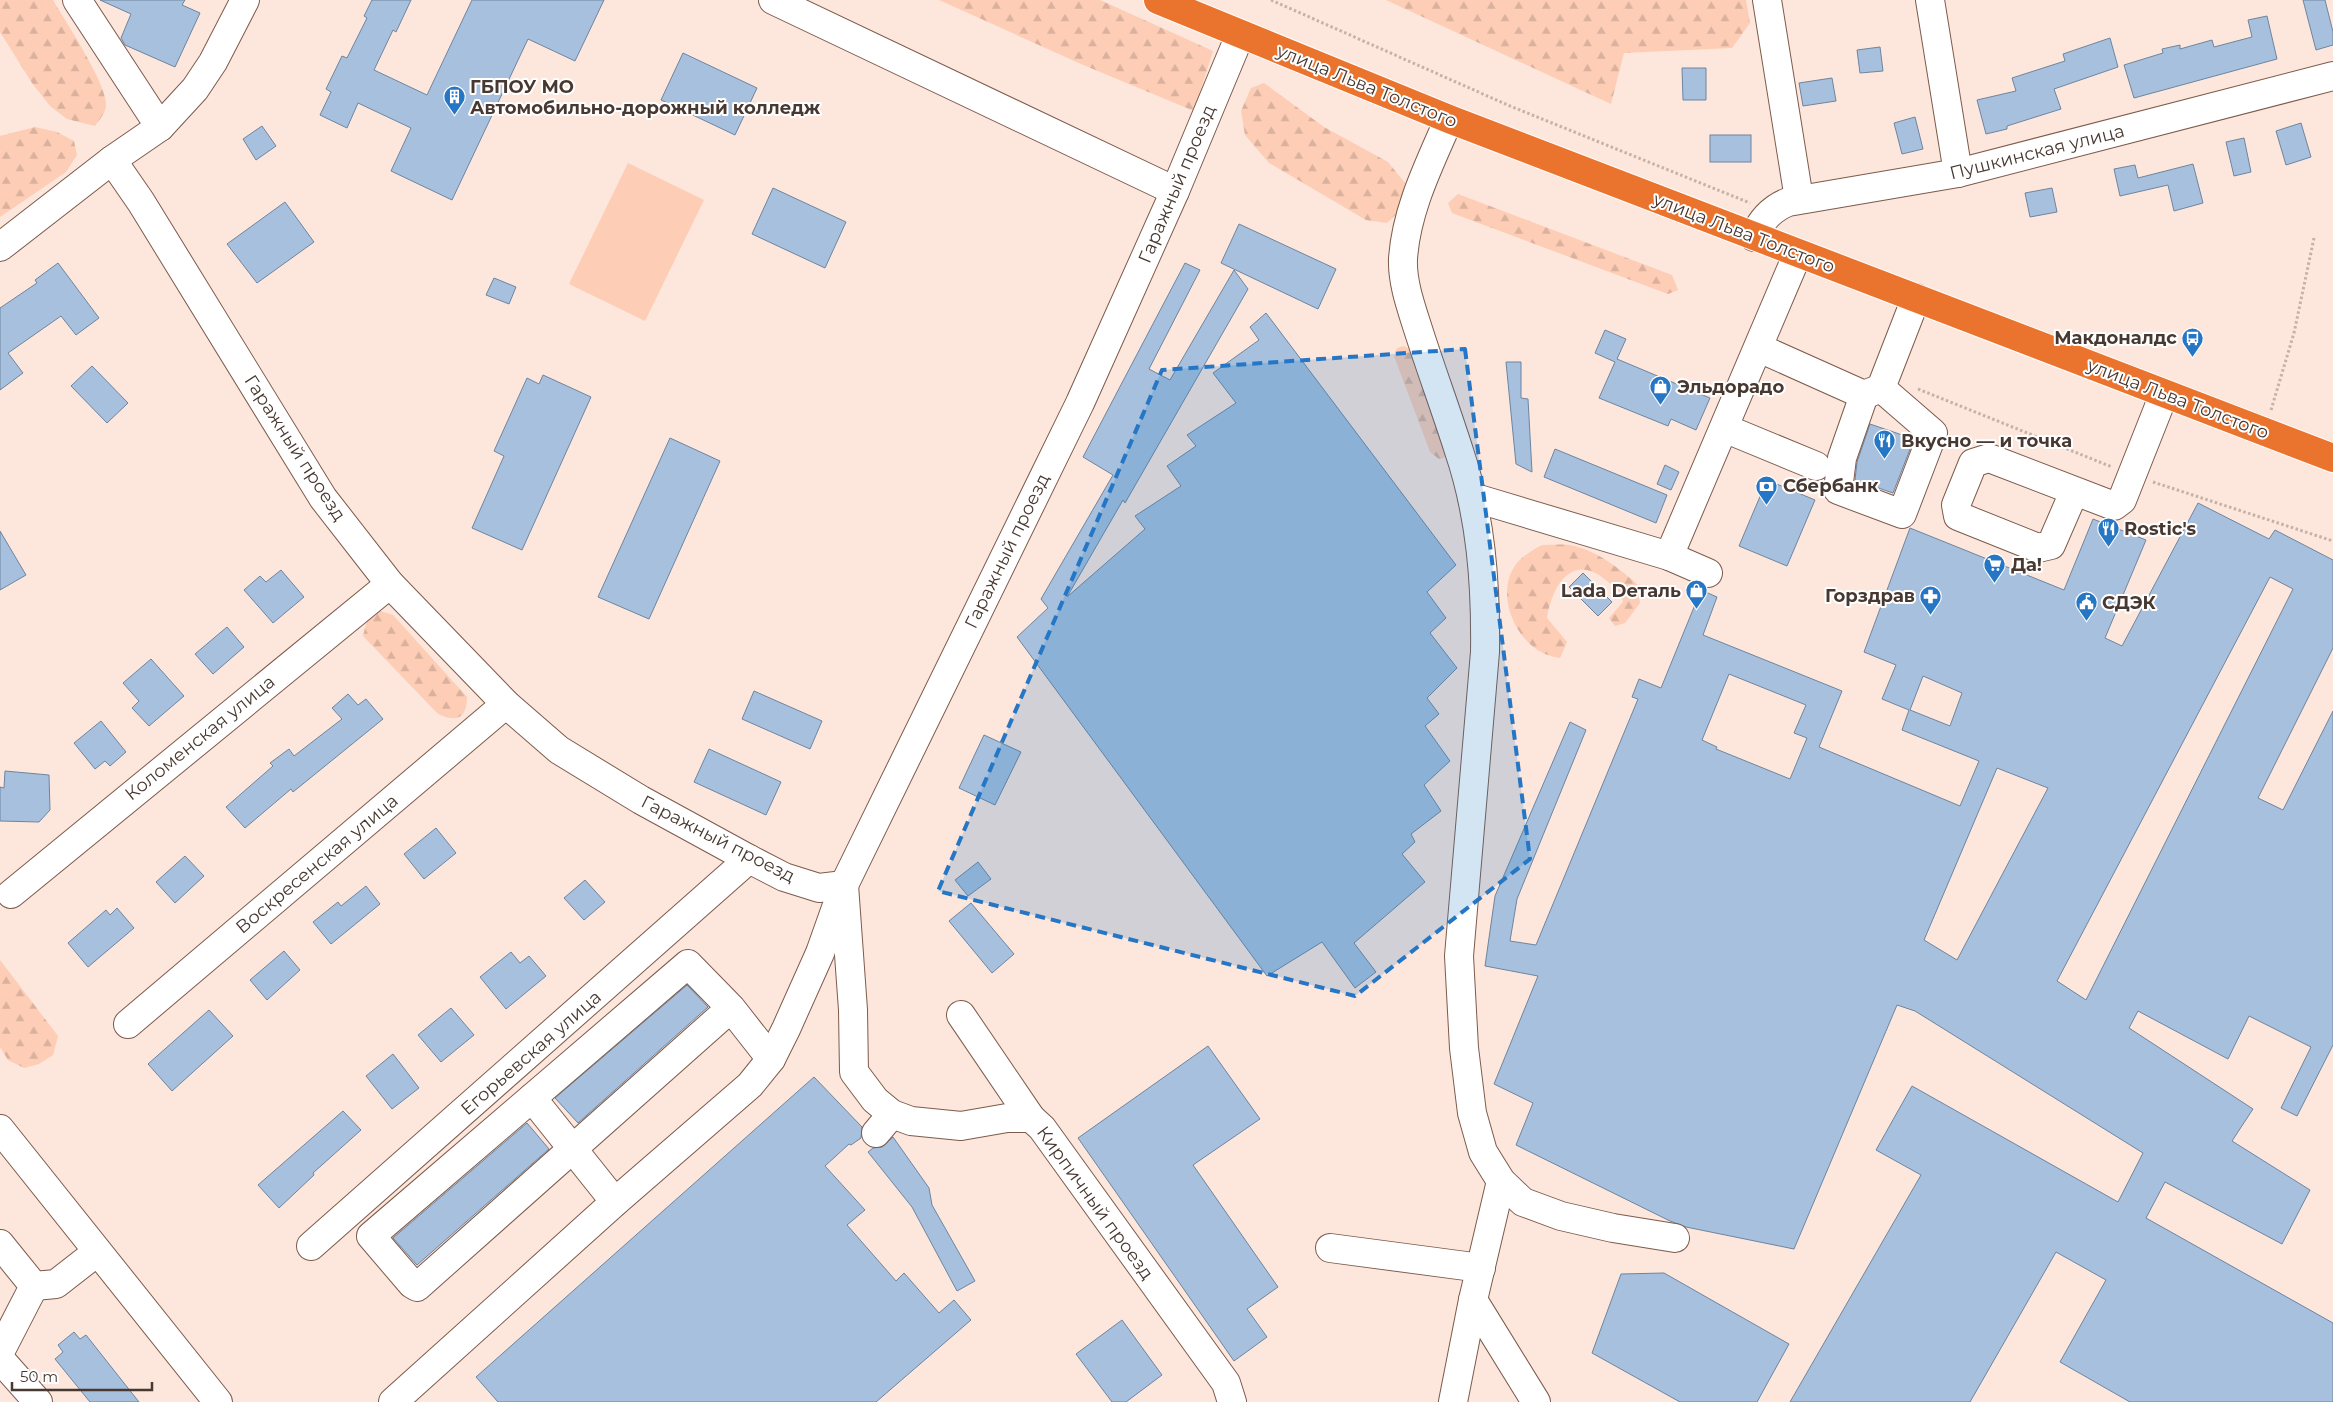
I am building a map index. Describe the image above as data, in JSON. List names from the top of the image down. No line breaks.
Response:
{"streets":{"highway":["улица Льва Толстого"],"street":["Пушкинская улица","Гаражный проезд","Коломенская улица","Воскресенская улица","Егорьевская улица","Кирпичный проезд"]},"crossings":[["улица Льва Толстого","Пушкинская улица"],["улица Льва Толстого","Гаражный проезд"],["Гаражный проезд","Коломенская улица"],["Гаражный проезд","Воскресенская улица"],["Гаражный проезд","Егорьевская улица"],["Гаражный проезд","Кирпичный проезд"]],"places":{"building":["ГБПОУ МО Автомобильно-дорожный колледж"],"bus stop":["Макдоналдс"],"shop":["Эльдорадо","Lada Dеталь"],"restaurant":["Вкусно — и точка","Rostic's"],"bank":["Сбербанк"],"supermarket":["Да!"],"pharmacy":["Горздрав"],"public building":["СДЭК"]},"scale_bar":"50 m"}
